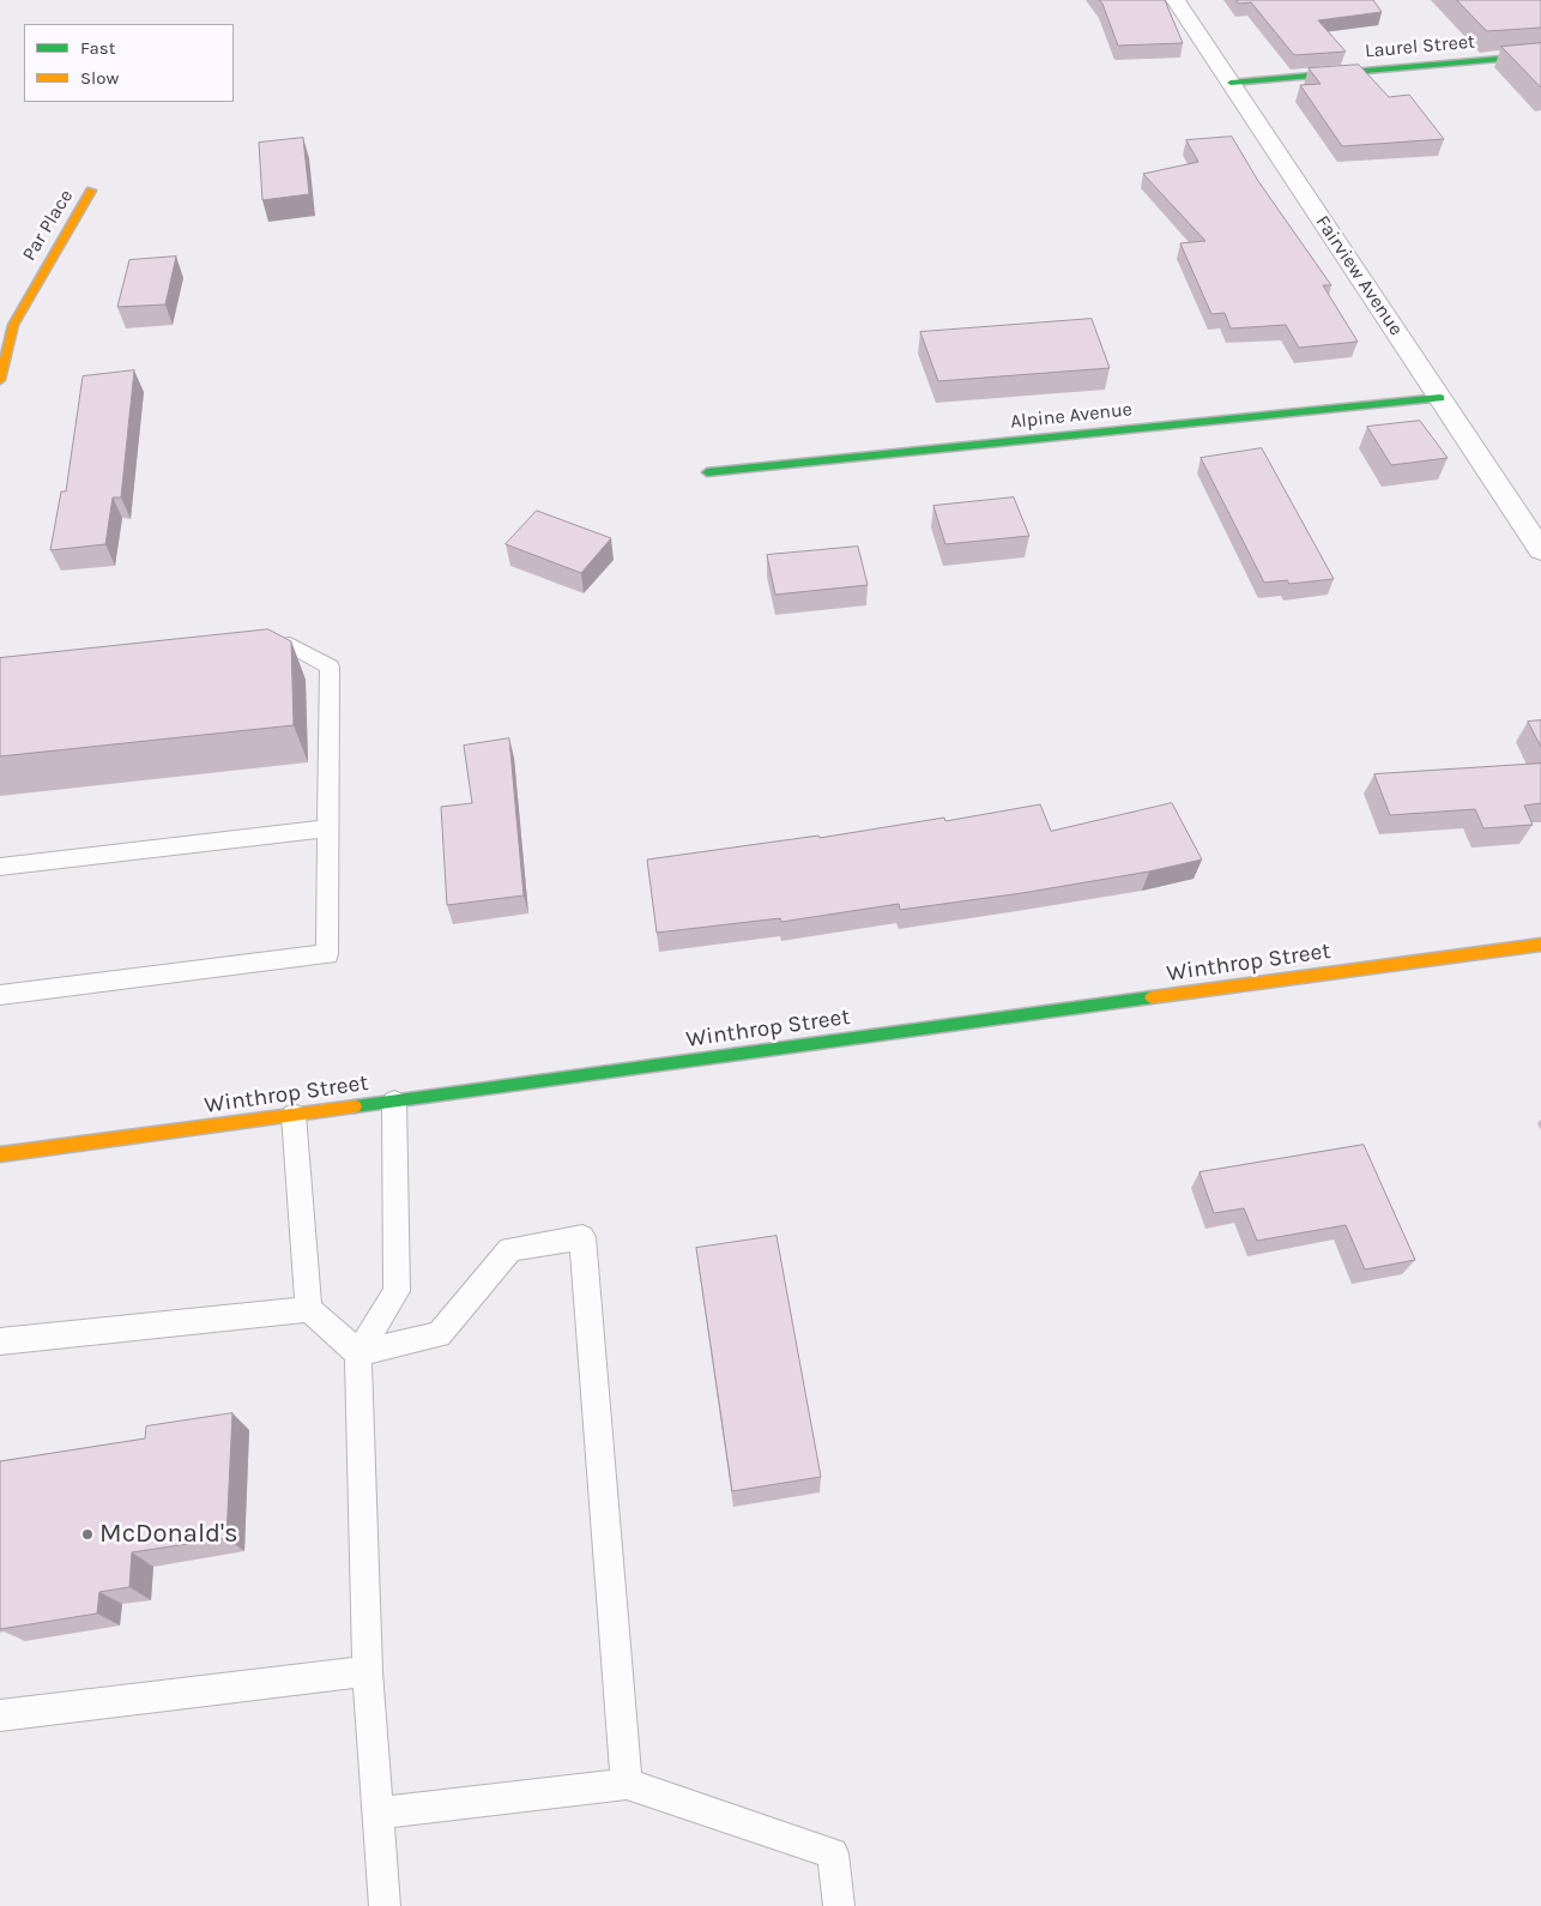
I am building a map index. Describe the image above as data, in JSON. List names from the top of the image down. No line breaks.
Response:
{"streets":{"main road":["Laurel Street","Par Place","Alpine Avenue","Winthrop Street"],"street":["Fairview Avenue"]},"crossings":[["Laurel Street","Fairview Avenue"],["Fairview Avenue","Alpine Avenue"]],"places":["McDonald's"],"legend":["Fast","Slow"]}
